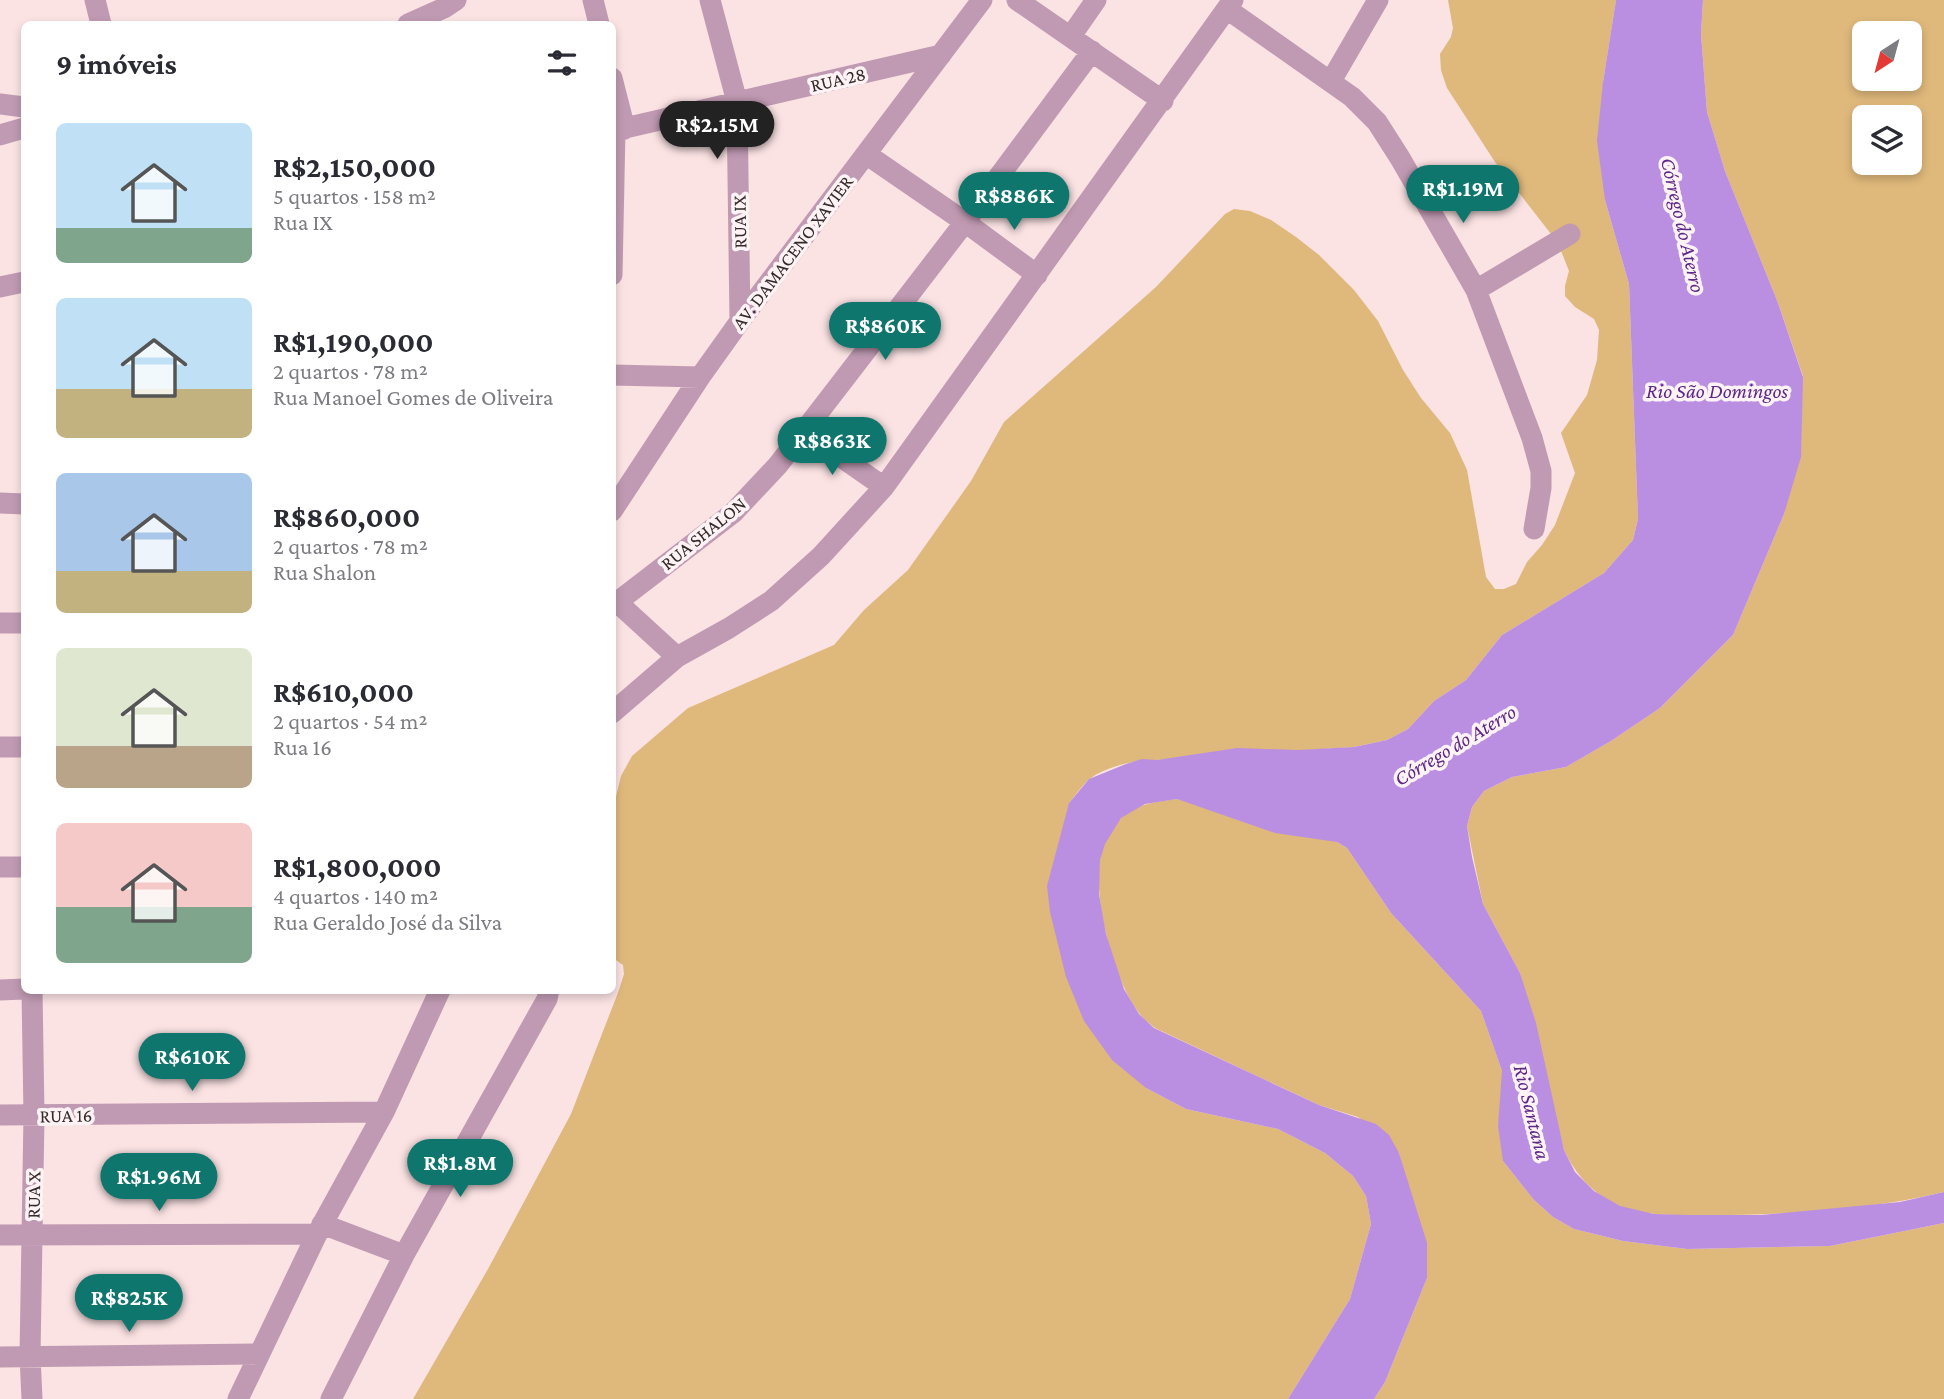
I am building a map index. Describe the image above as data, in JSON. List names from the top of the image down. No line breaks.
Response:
{"streets":{"street":["RUA 28","RUA IX","AV. DAMACENO XAVIER","RUA SHALON","RUA 16","RUA X"]},"crossings":[["RUA 28","RUA IX"],["RUA 28","AV. DAMACENO XAVIER"],["RUA IX","AV. DAMACENO XAVIER"],["RUA 16","RUA X"]],"water":["Córrego do Aterro","Rio São Domingos","Rio Santana"],"north":"bottom left","page":{"heading":"9 imóveis","price":["R$2.15M","R$1.19M","R$886K","R$860K","R$863K","R$610K","R$1.8M","R$1.96M","R$825K"],"list":[{"name":"R$2,150,000","note":"5 quartos · 158 m² · Rua IX"},{"name":"R$1,190,000","note":"2 quartos · 78 m² · Rua Manoel Gomes de Oliveira"},{"name":"R$860,000","note":"2 quartos · 78 m² · Rua Shalon"},{"name":"R$610,000","note":"2 quartos · 54 m² · Rua 16"},{"name":"R$1,800,000","note":"4 quartos · 140 m² · Rua Geraldo José da Silva"}]}}
